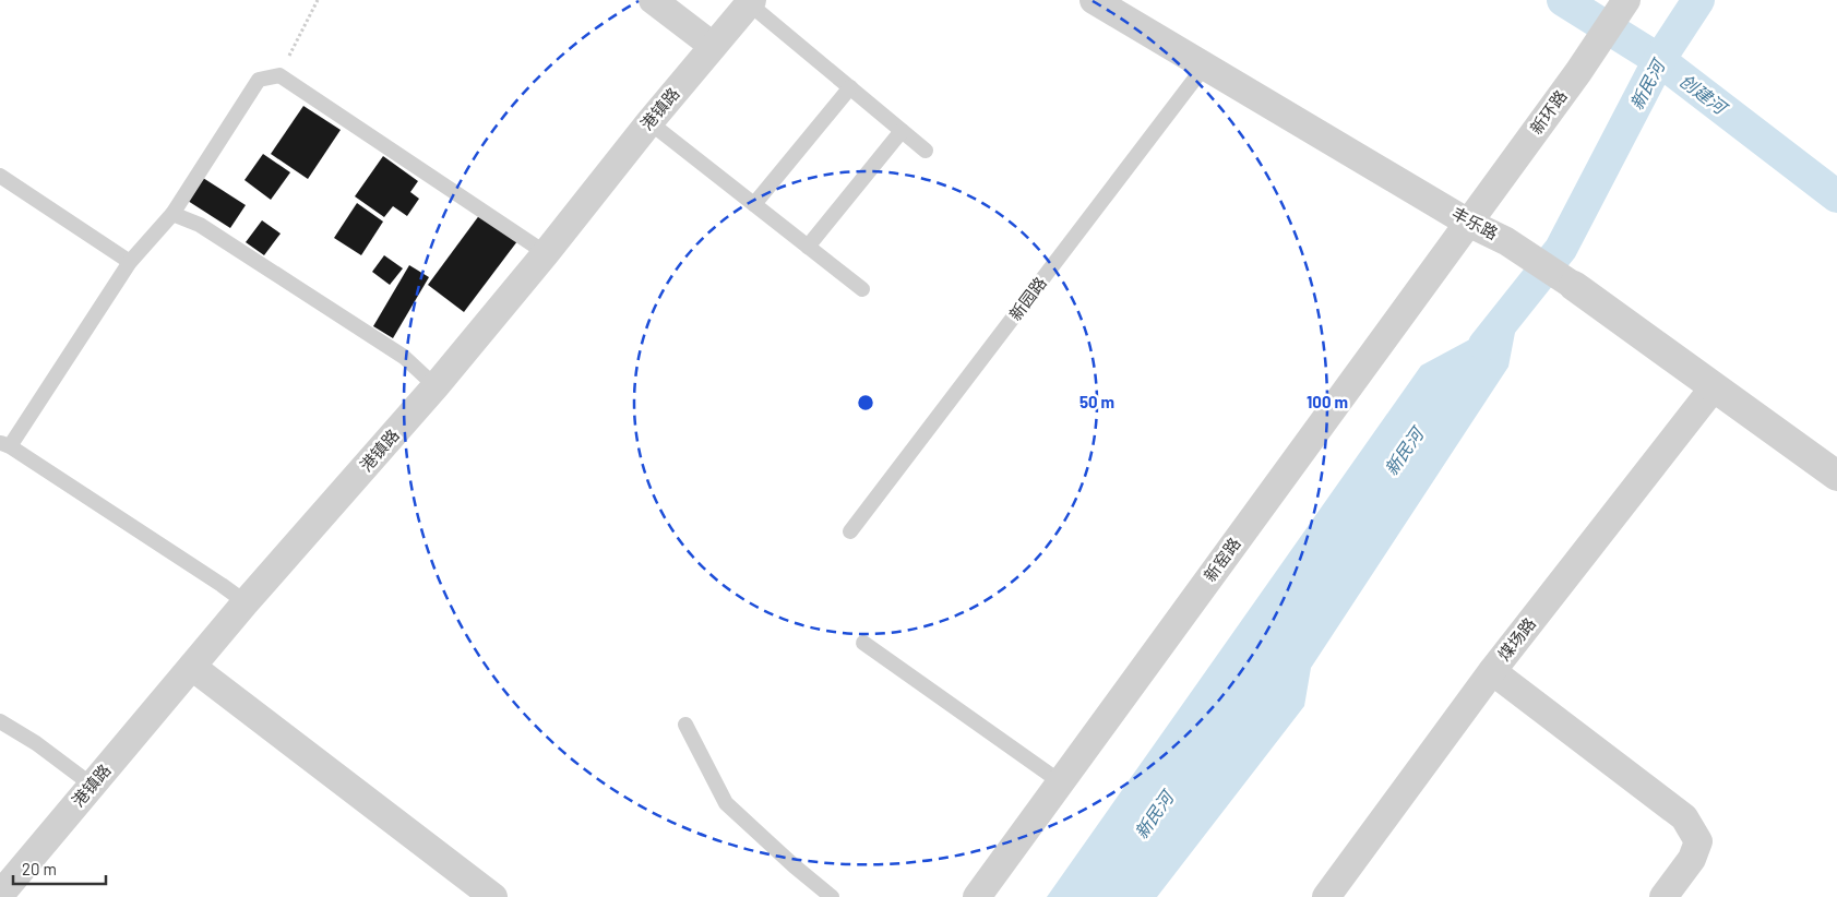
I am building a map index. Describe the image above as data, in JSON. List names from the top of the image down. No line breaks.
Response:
{"streets":{"street":["港镇路","新环路","丰乐路","新窑路","煤场路"],"lane":["新园路"]},"crossings":[["新环路","丰乐路"],["新环路","新窑路"],["丰乐路","新园路"],["丰乐路","新窑路"],["丰乐路","煤场路"]],"water":["新民河","创建河"],"scale_bar":"20 m","rings":["50 m","100 m"]}
